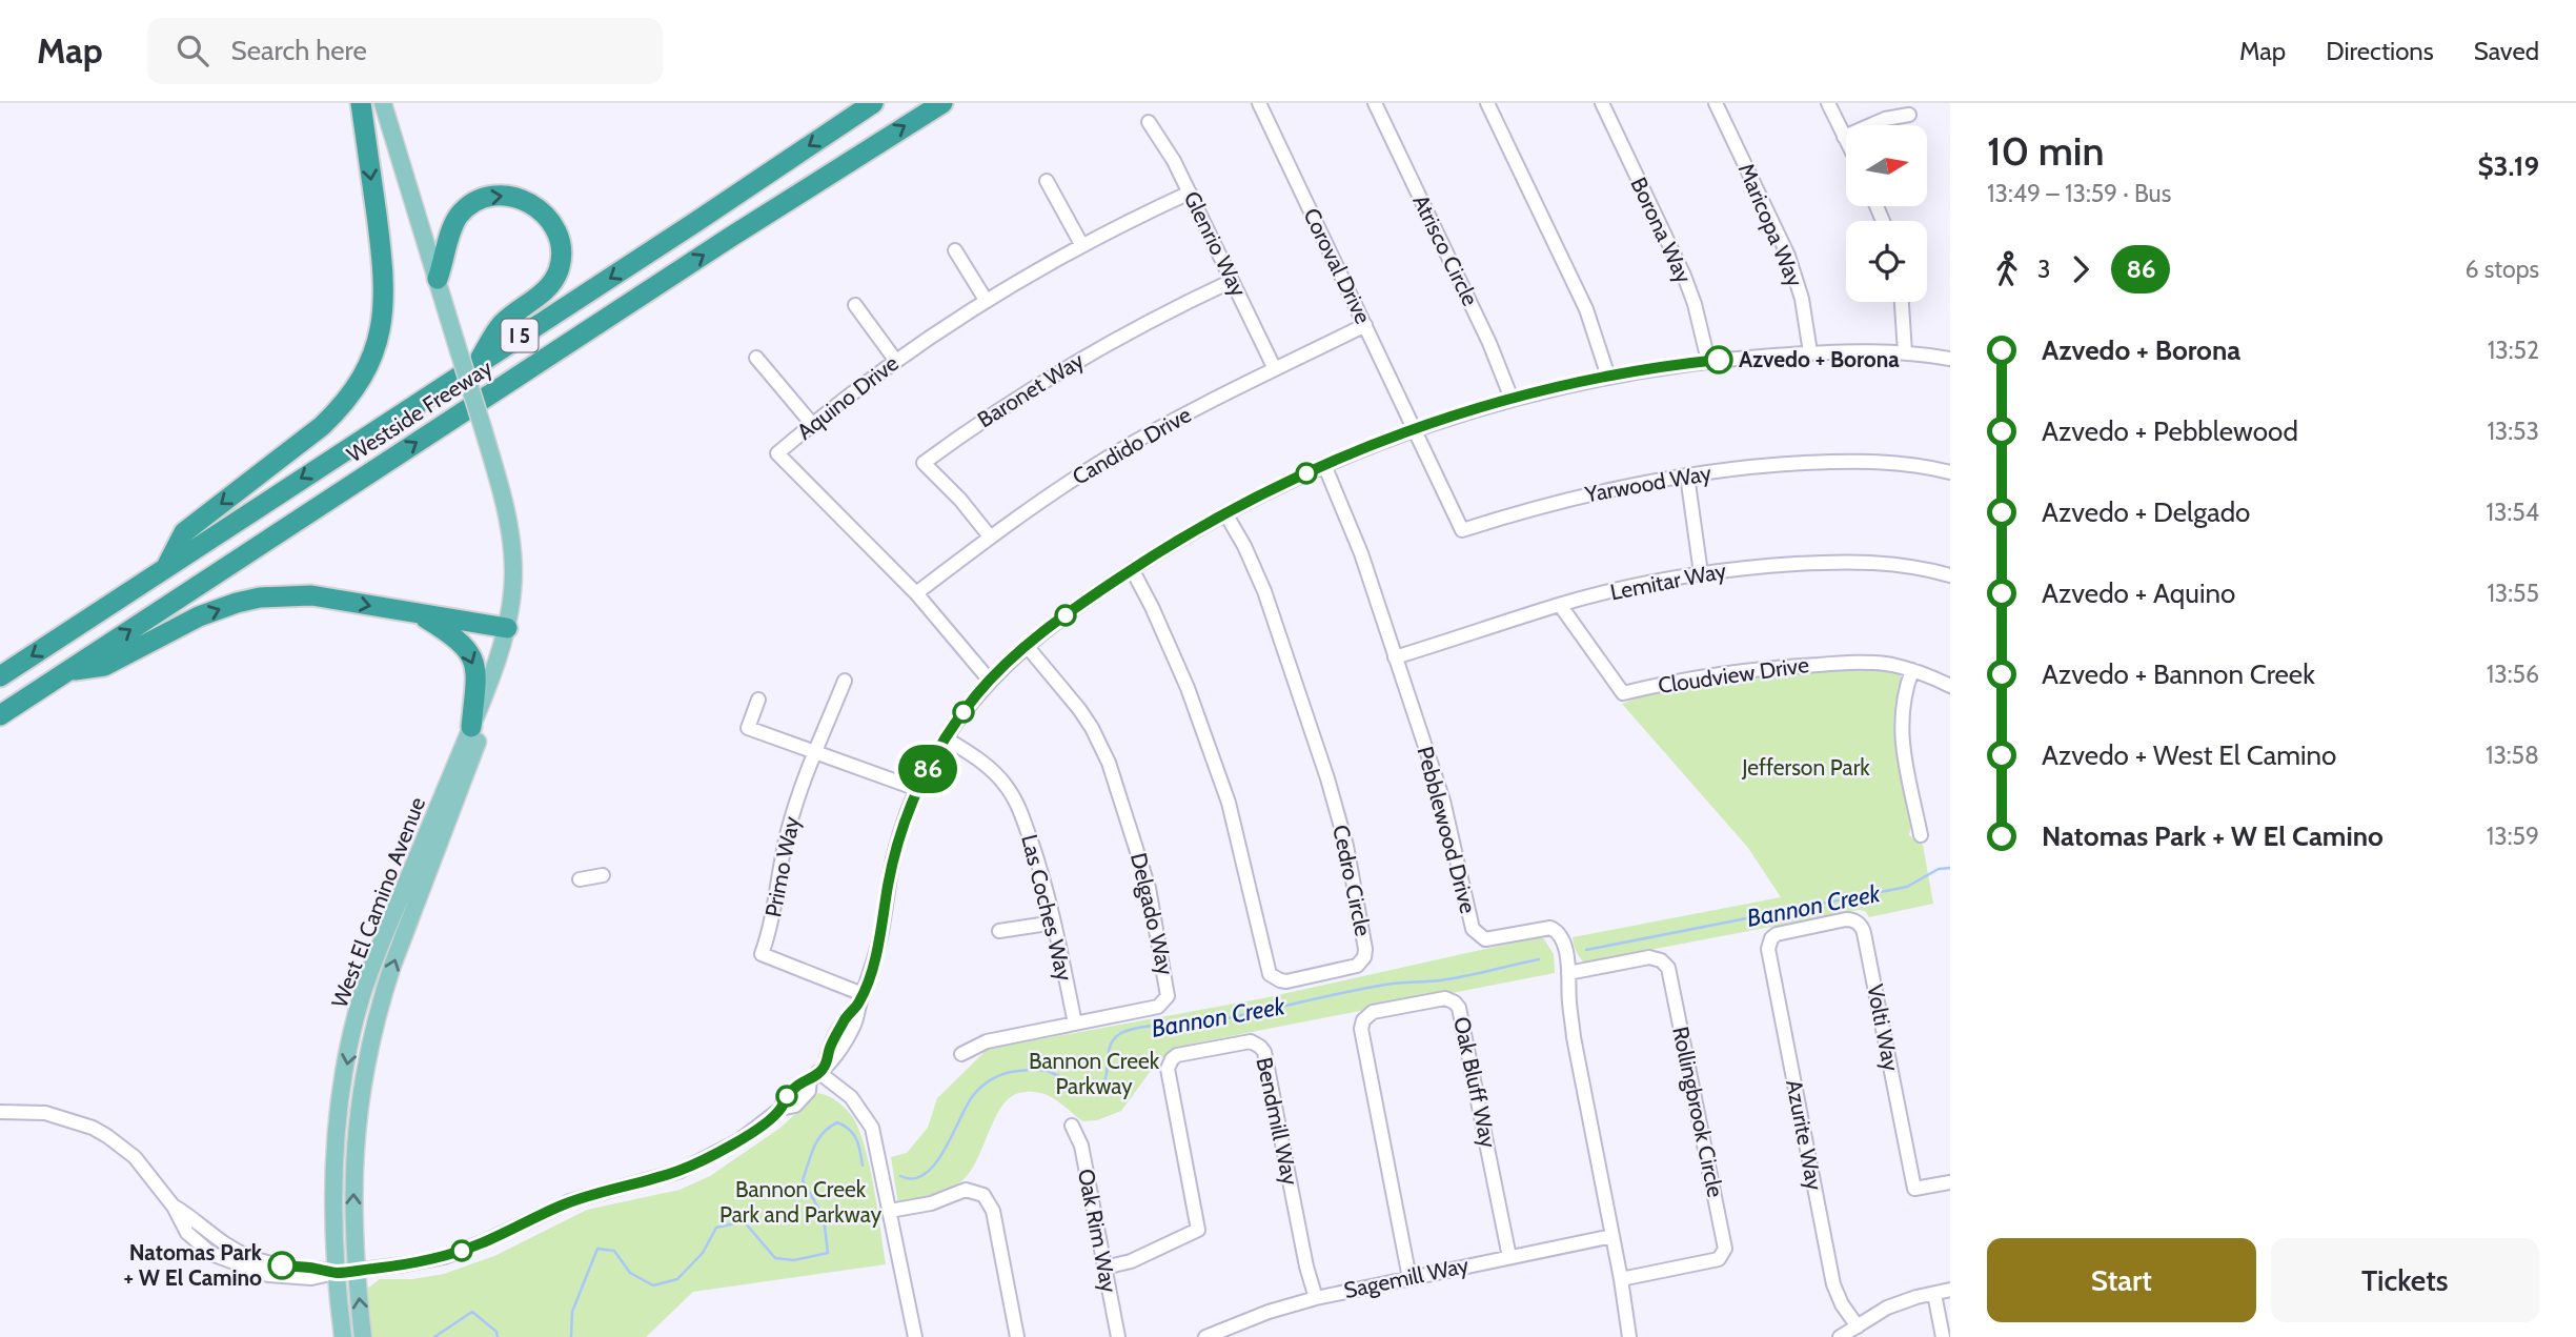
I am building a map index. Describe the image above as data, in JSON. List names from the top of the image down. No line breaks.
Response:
{"streets":{"highway":["I 5","Westside Freeway"],"main road":["West El Camino Avenue"],"street":["Maricopa Way","Borona Way","Glenrio Way","Atrisco Circle","Coroval Drive","Baronet Way","Aquino Drive","Candido Drive","Yarwood Way","Lemitar Way","Cloudview Drive","Pebblewood Drive","Primo Way","Cedro Circle","Las Coches Way","Delgado Way","Volti Way","Oak Bluff Way","Rollingbrook Circle","Bendmill Way","Azurite Way","Oak Rim Way","Sagemill Way"]},"crossings":[["Glenrio Way","Baronet Way"],["Glenrio Way","Aquino Drive"],["Glenrio Way","Candido Drive"],["Coroval Drive","Candido Drive"],["Coroval Drive","Yarwood Way"],["Baronet Way","Candido Drive"],["Aquino Drive","Candido Drive"],["Lemitar Way","Cloudview Drive"],["Lemitar Way","Pebblewood Drive"],["Pebblewood Drive","Rollingbrook Circle"],["Pebblewood Drive","Sagemill Way"],["Las Coches Way","Delgado Way"],["Volti Way","Azurite Way"],["Oak Bluff Way","Sagemill Way"],["Bendmill Way","Oak Rim Way"],["Bendmill Way","Sagemill Way"]],"water":["Bannon Creek"],"parks":["Jefferson Park","Bannon Creek Parkway","Bannon Creek Park and Parkway"],"places":["Azvedo + Borona","Natomas Park + W El Camino"],"lines":["bus line 86"],"north":"right","page":{"header":"Map","search":"Search here","nav":["Map","Directions","Saved"],"on_map":"86","heading":["10 min","13:49 – 13:59 · Bus","$3.19"],"legs":["3","86","6 stops"],"list":[{"name":"Azvedo + Borona","value":"13:52"},{"name":"Azvedo + Pebblewood","value":"13:53"},{"name":"Azvedo + Delgado","value":"13:54"},{"name":"Azvedo + Aquino","value":"13:55"},{"name":"Azvedo + Bannon Creek","value":"13:56"},{"name":"Azvedo + West El Camino","value":"13:58"},{"name":"Natomas Park + W El Camino","value":"13:59"}],"buttons":["Start","Tickets"]}}
